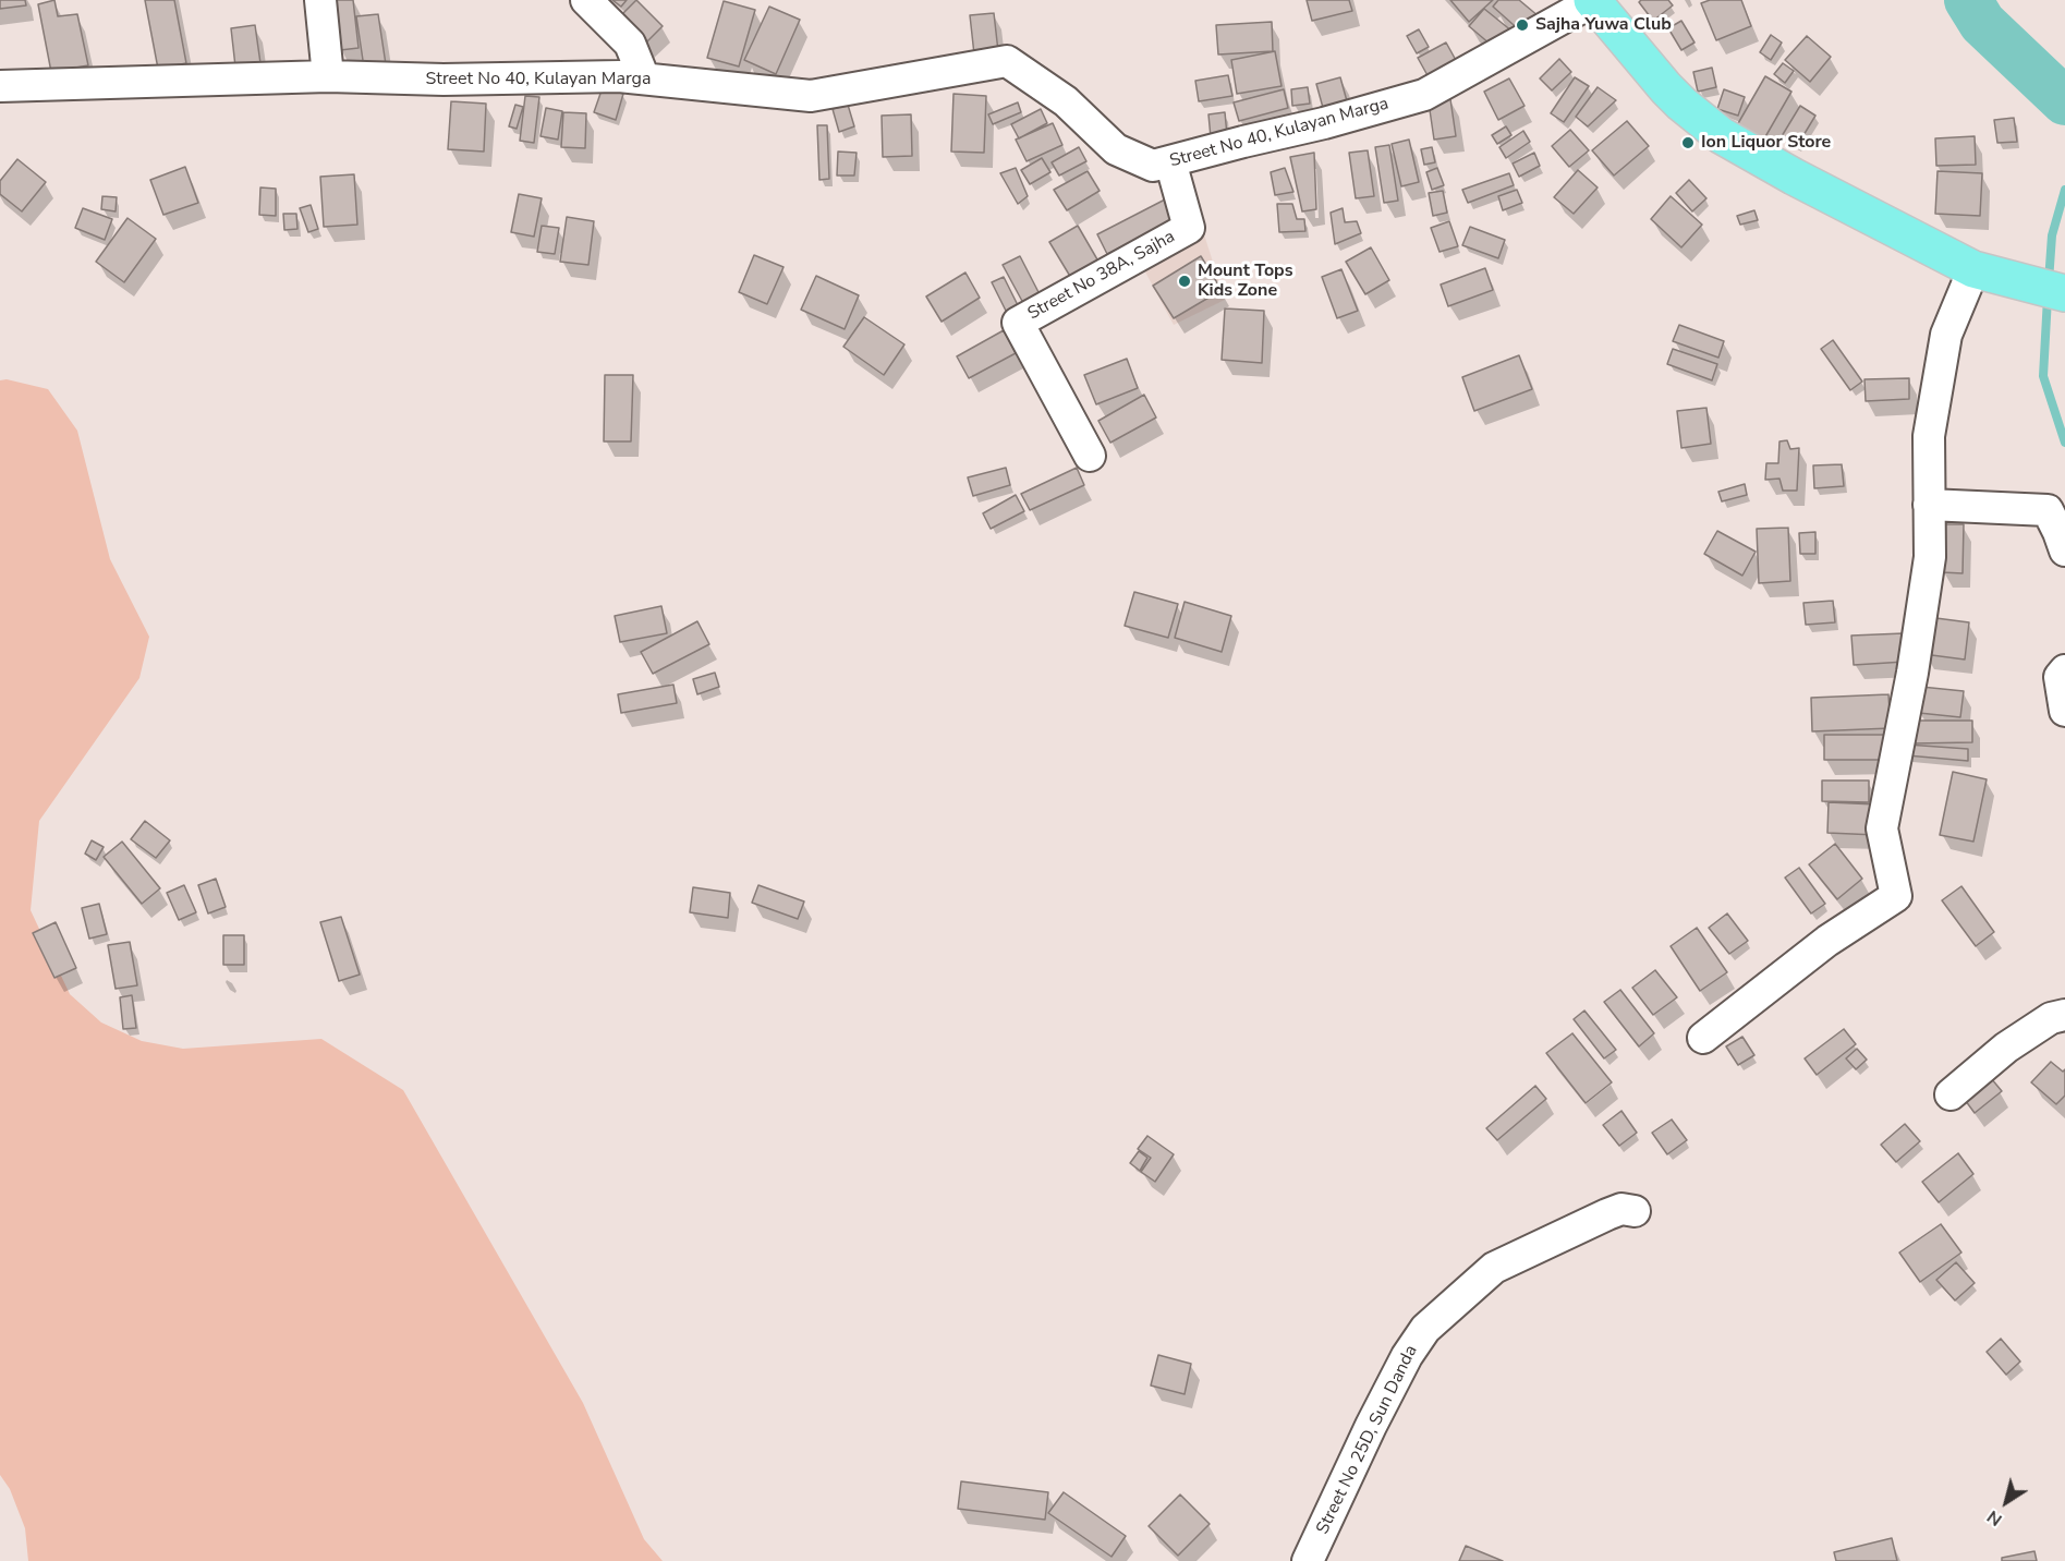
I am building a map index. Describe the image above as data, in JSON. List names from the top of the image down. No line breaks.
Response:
{"streets":{"street":["Street No 40, Kulayan Marga","Street No 38A, Sajha","Street No 25D, Sun Danda"]},"crossings":[["Street No 40, Kulayan Marga","Street No 38A, Sajha"]],"places":["Sajha Yuwa Club","Ion Liquor Store","Mount Tops Kids Zone"],"north":"bottom left"}
